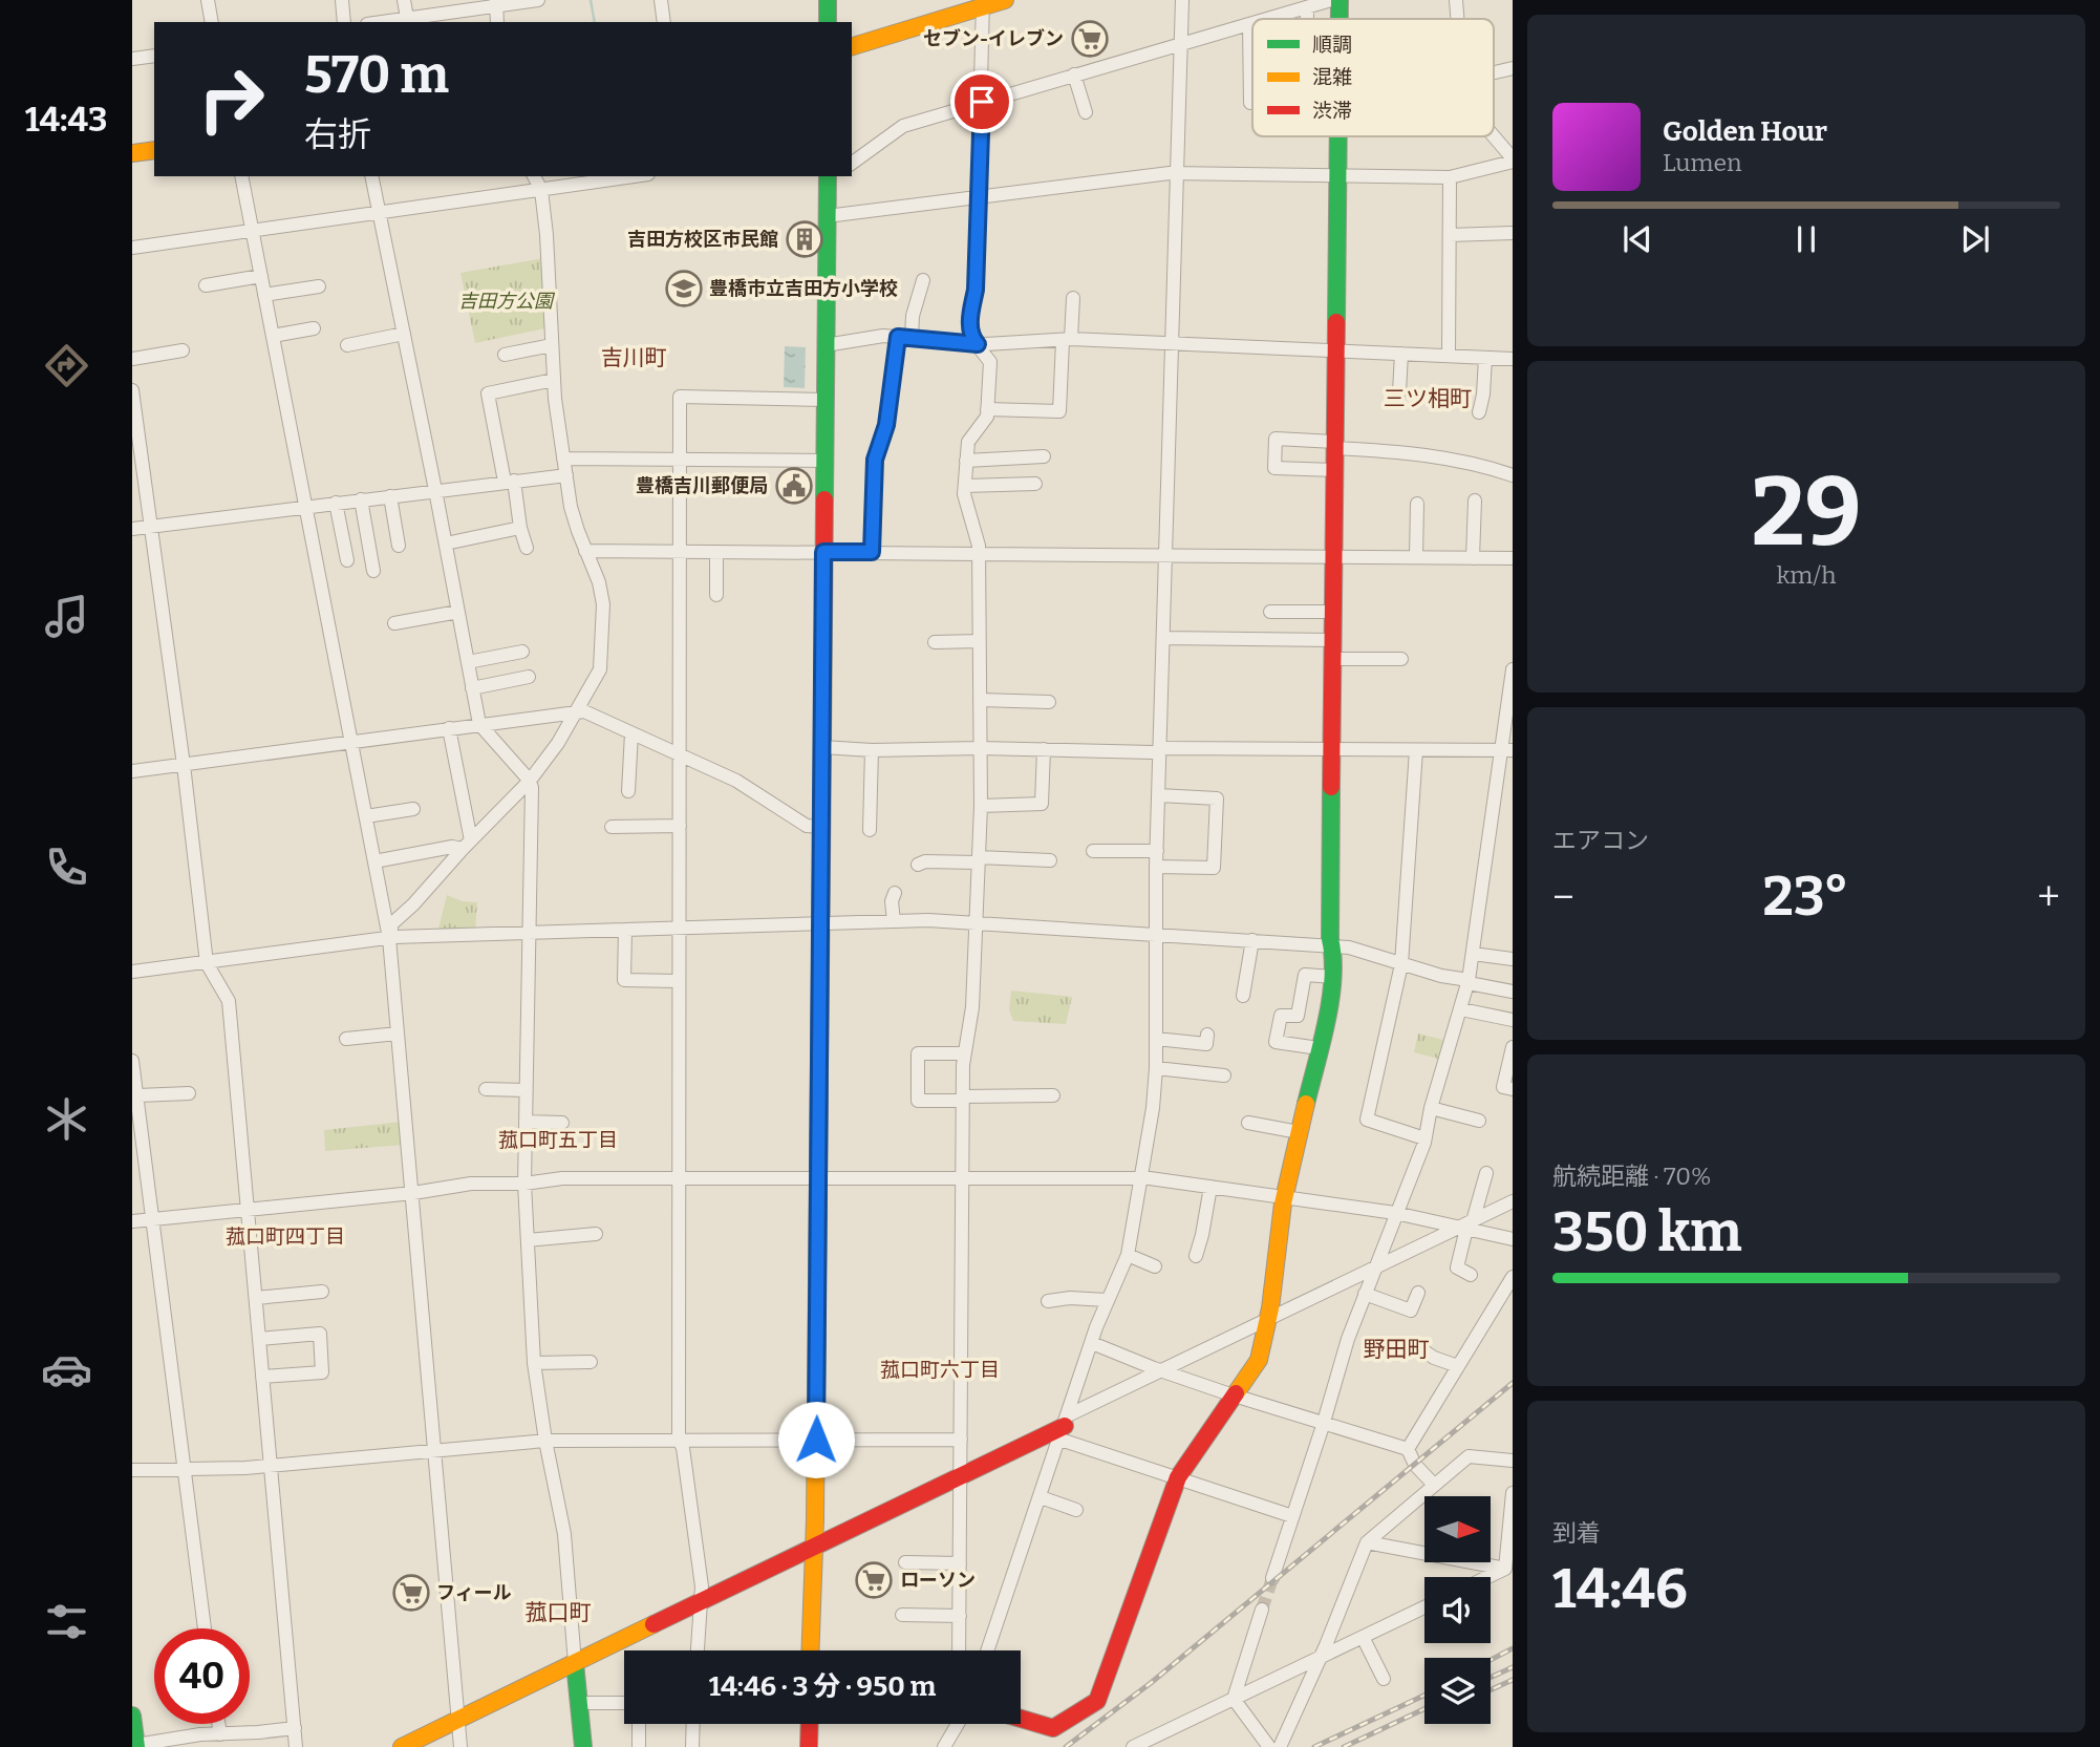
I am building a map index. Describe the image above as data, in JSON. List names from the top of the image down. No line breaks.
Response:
{"districts":["吉川町","三ツ相町","菰口町五丁目","菰口町四丁目","野田町","菰口町六丁目","菰口町"],"parks":["吉田方公園"],"places":{"supermarket":["セブン-イレブン","ローソン","フィール"],"building":["吉田方校区市民館"],"school or university":["豊橋市立吉田方小学校"],"public building":["豊橋吉川郵便局"]},"legend":["順調","混雑","渋滞"],"north":"right","page":{"tabs":"14:43","turn":["570 m","右折"],"song":["Golden Hour","Lumen"],"tile":[["29","km/h"],"エアコン",["航続距離 · 70%","350 km"],["到着","14:46"]],"heat":["−","23°","+"],"limit":"40","trip":"14:46 · 3 分 · 950 m"}}
